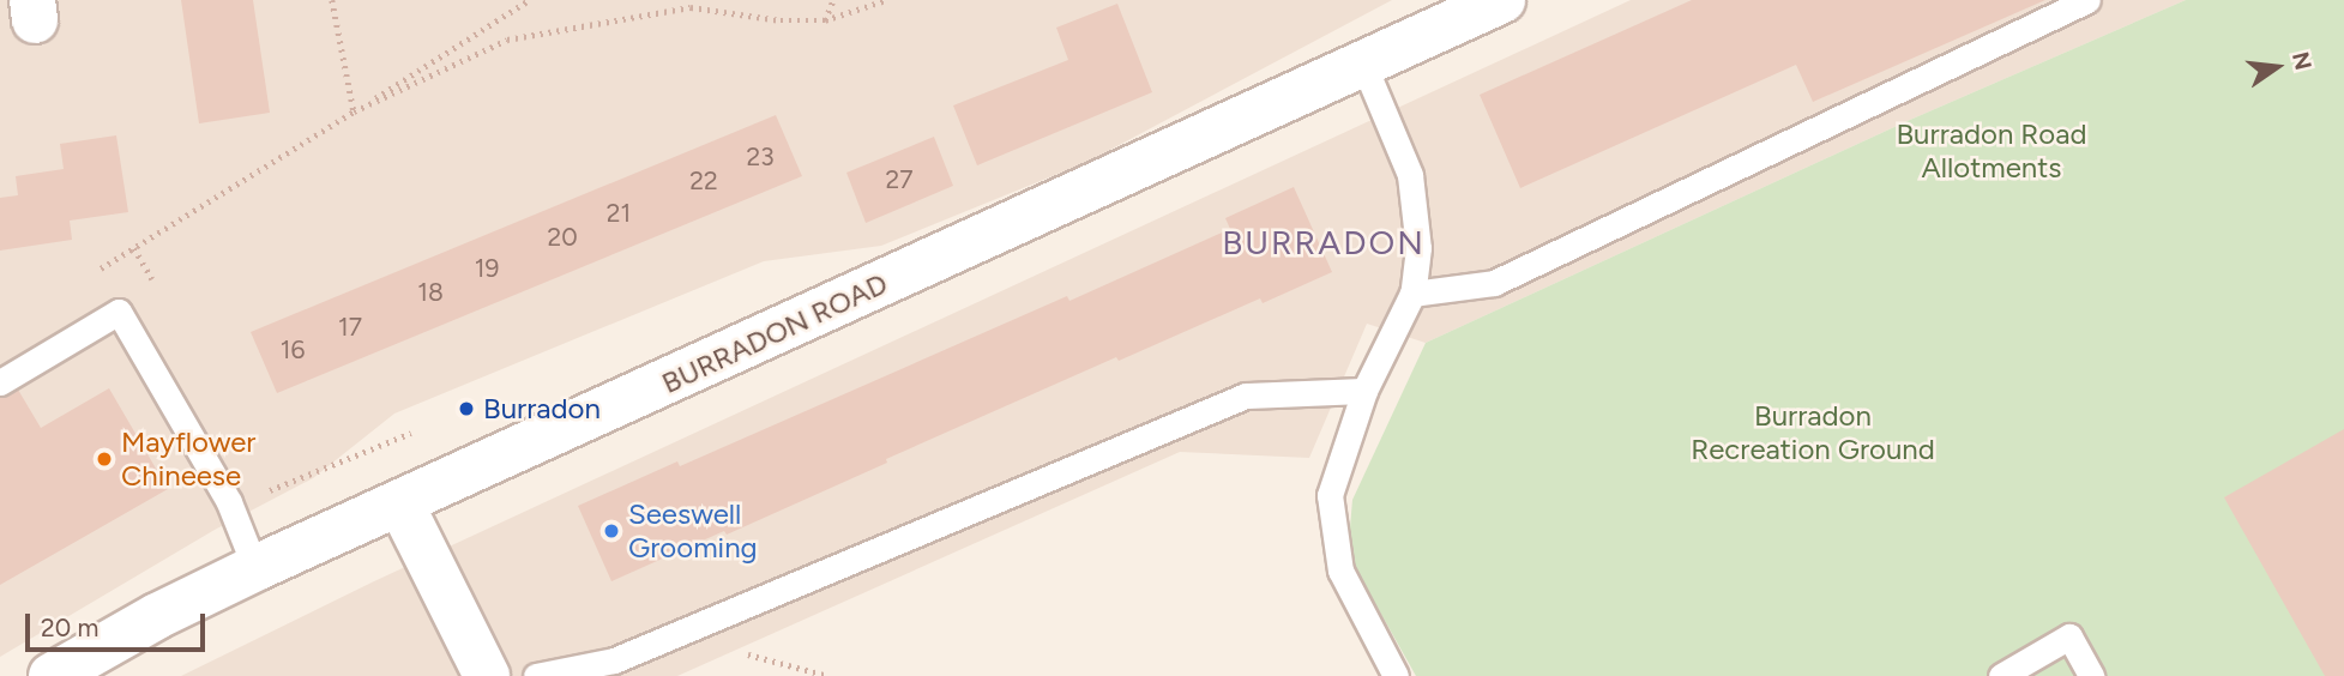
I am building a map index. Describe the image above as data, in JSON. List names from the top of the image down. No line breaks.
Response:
{"streets":{"main road":["BURRADON ROAD"]},"districts":["BURRADON"],"parks":["Burradon Road Allotments","Burradon Recreation Ground"],"places":["Burradon","Mayflower Chineese","Seeswell Grooming"],"house_numbers":["23","27","22","21","20","19","18","17","16"],"scale_bar":"20 m","north":"right"}
